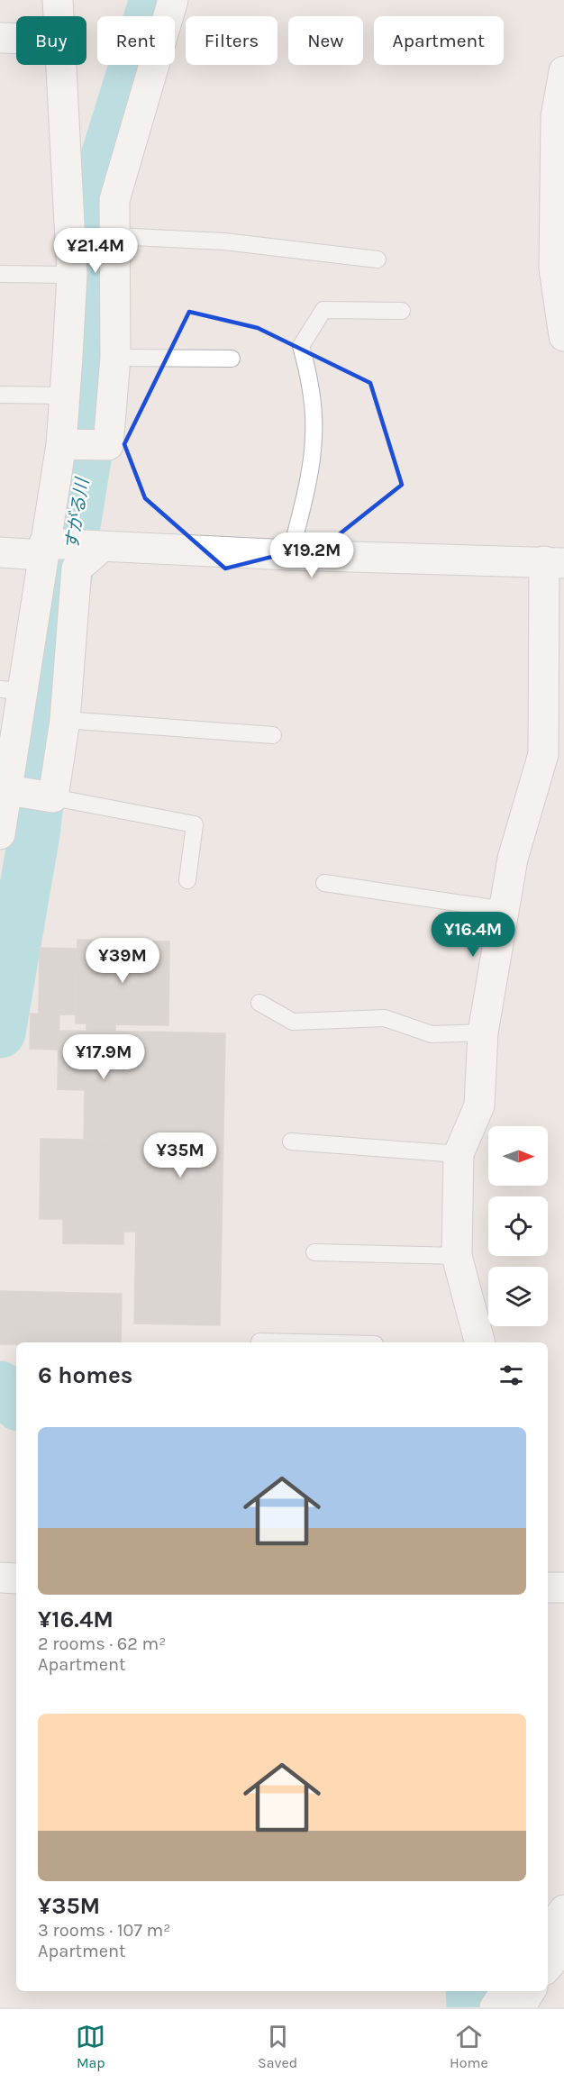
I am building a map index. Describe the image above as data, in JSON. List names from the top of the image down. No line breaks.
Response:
{"water":["すがる川"],"north":"right","page":{"chip":["Buy","Rent","Filters","New","Apartment"],"price":["¥21.4M","¥19.2M","¥16.4M","¥39M","¥17.9M","¥35M"],"heading":"6 homes","list":[{"name":"¥16.4M","note":"2 rooms · 62 m² · Apartment"},{"name":"¥35M","note":"3 rooms · 107 m² · Apartment"}],"tabs":["Map","Saved","Home"]}}
